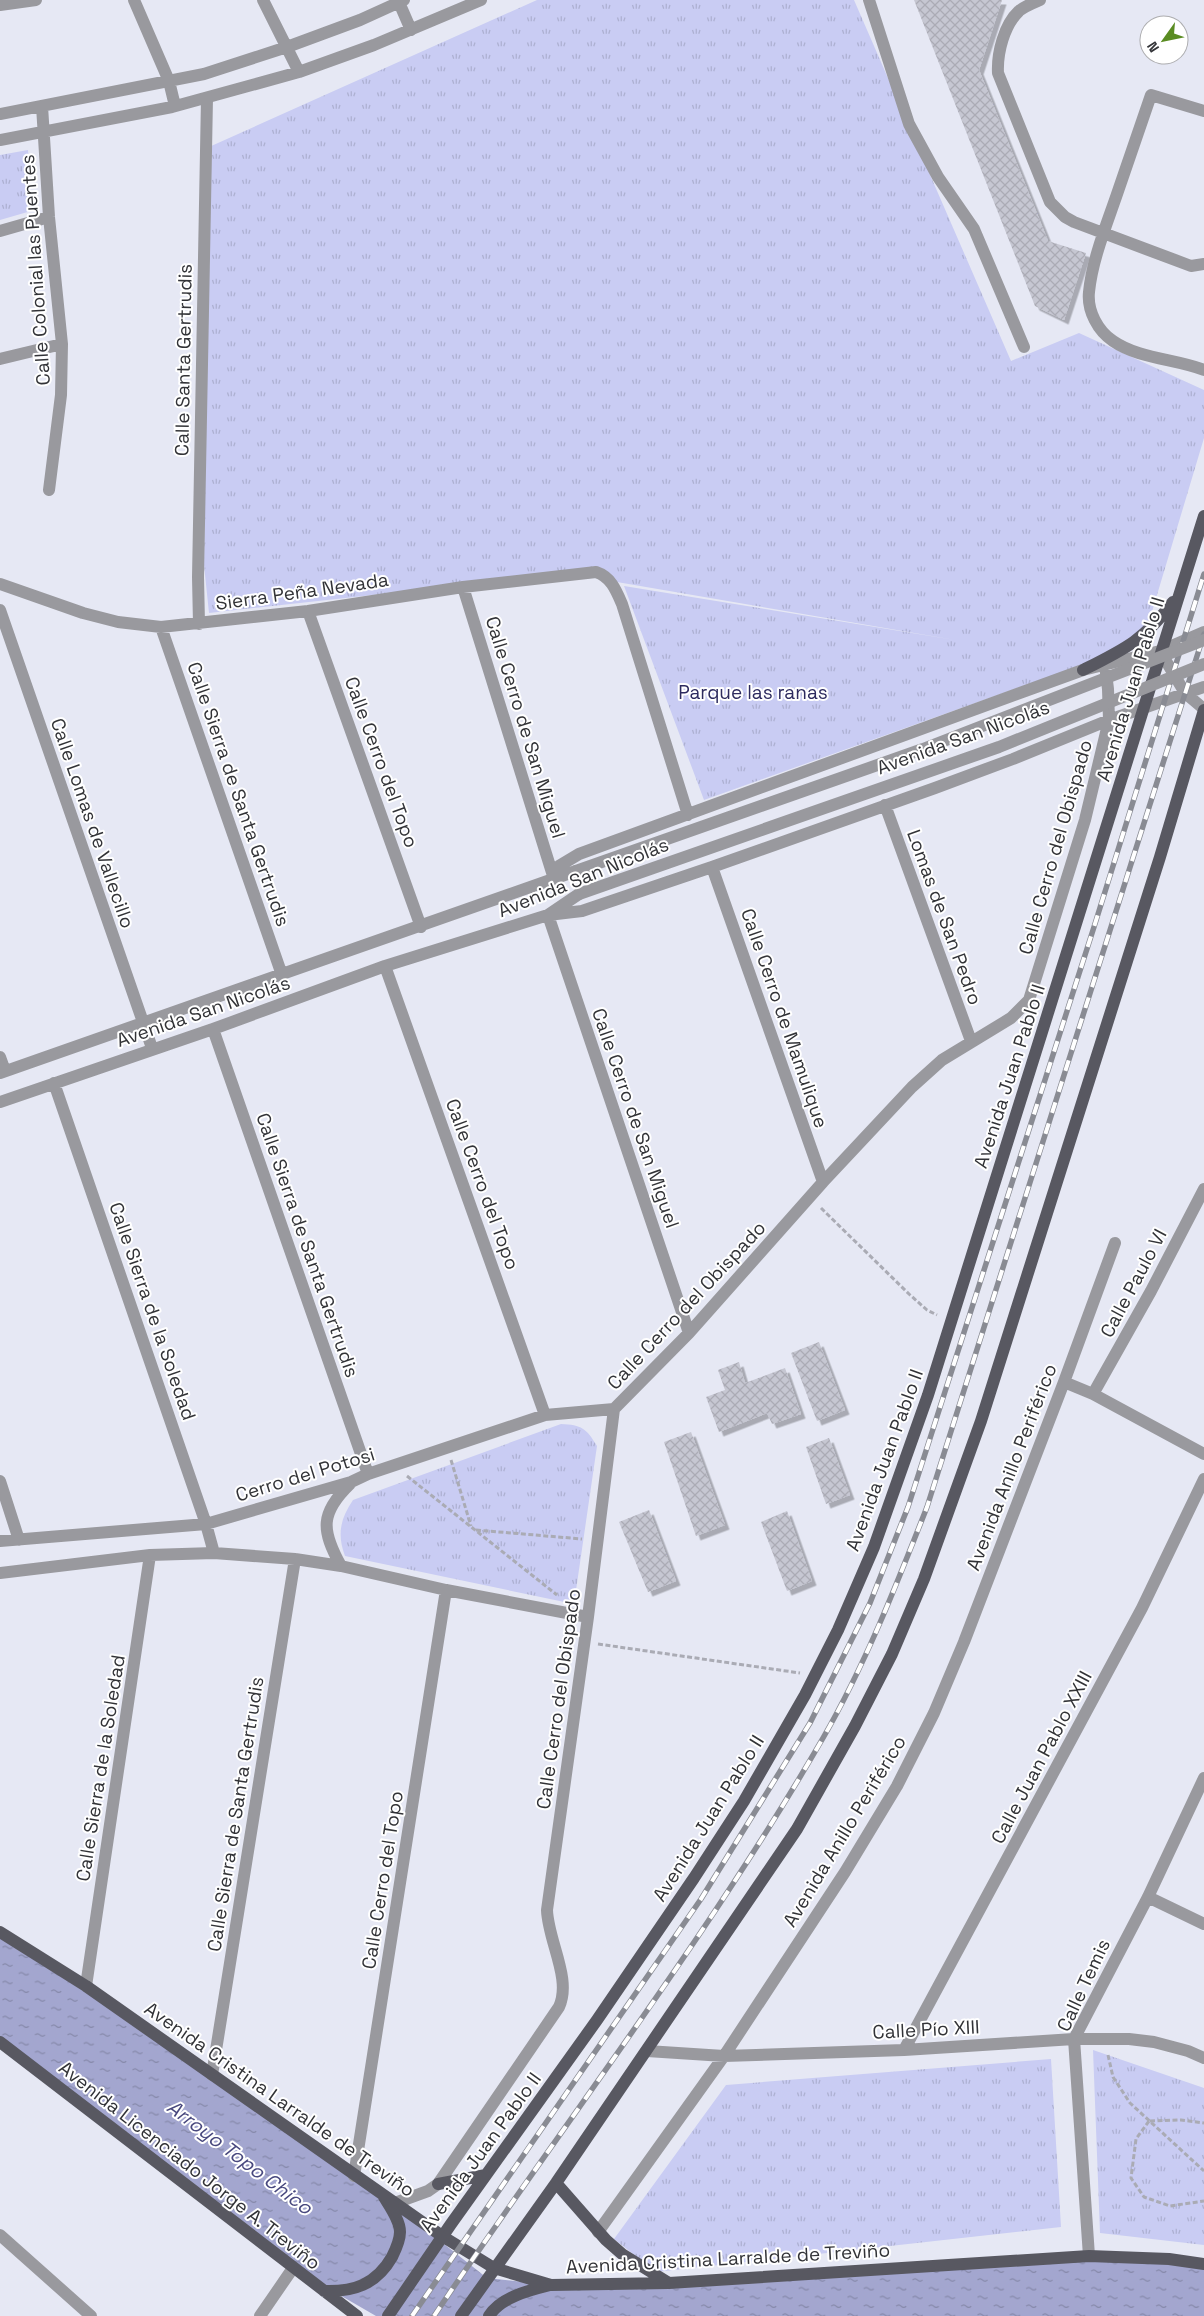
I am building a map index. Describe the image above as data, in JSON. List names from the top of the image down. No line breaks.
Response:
{"streets":{"main road":["Avenida Juan Pablo II","Avenida Cristina Larralde de Treviño","Avenida Licenciado Jorge A. Treviño"],"street":["Calle Colonial las Puentes","Calle Santa Gertrudis","Sierra Peña Nevada","Calle Cerro de San Miguel","Avenida San Nicolás","Calle Cerro del Topo","Calle Sierra de Santa Gertrudis","Calle Lomas de Vallecillo","Calle Cerro del Obispado","Lomas de San Pedro","Calle Cerro de Mamulique","Calle Paulo VI","Calle Sierra de la Soledad","Avenida Anillo Periférico","Cerro del Potosi","Calle Juan Pablo XXIII","Calle Temis","Calle Pío XIII"]},"crossings":[["Calle Santa Gertrudis","Sierra Peña Nevada"],["Sierra Peña Nevada","Calle Cerro de San Miguel"],["Sierra Peña Nevada","Calle Cerro del Topo"],["Sierra Peña Nevada","Calle Sierra de Santa Gertrudis"],["Avenida Juan Pablo II","Avenida Cristina Larralde de Treviño"],["Calle Cerro de San Miguel","Avenida San Nicolás"],["Calle Cerro de San Miguel","Calle Cerro del Obispado"],["Avenida San Nicolás","Calle Cerro del Topo"],["Avenida San Nicolás","Calle Sierra de Santa Gertrudis"],["Avenida San Nicolás","Calle Lomas de Vallecillo"],["Avenida San Nicolás","Calle Sierra de la Soledad"],["Calle Cerro del Topo","Cerro del Potosi"],["Calle Cerro del Topo","Avenida Cristina Larralde de Treviño"],["Calle Sierra de Santa Gertrudis","Cerro del Potosi"],["Calle Sierra de Santa Gertrudis","Avenida Cristina Larralde de Treviño"],["Calle Cerro del Obispado","Lomas de San Pedro"],["Calle Cerro del Obispado","Calle Cerro de Mamulique"],["Calle Cerro del Obispado","Cerro del Potosi"],["Calle Cerro del Obispado","Avenida Cristina Larralde de Treviño"],["Calle Sierra de la Soledad","Cerro del Potosi"],["Calle Sierra de la Soledad","Avenida Cristina Larralde de Treviño"],["Avenida Anillo Periférico","Calle Pío XIII"],["Calle Juan Pablo XXIII","Calle Pío XIII"],["Calle Temis","Calle Pío XIII"],["Calle Temis","Avenida Cristina Larralde de Treviño"]],"water":["Arroyo Topo Chico"],"parks":["Parque las ranas"],"north":"bottom left"}
